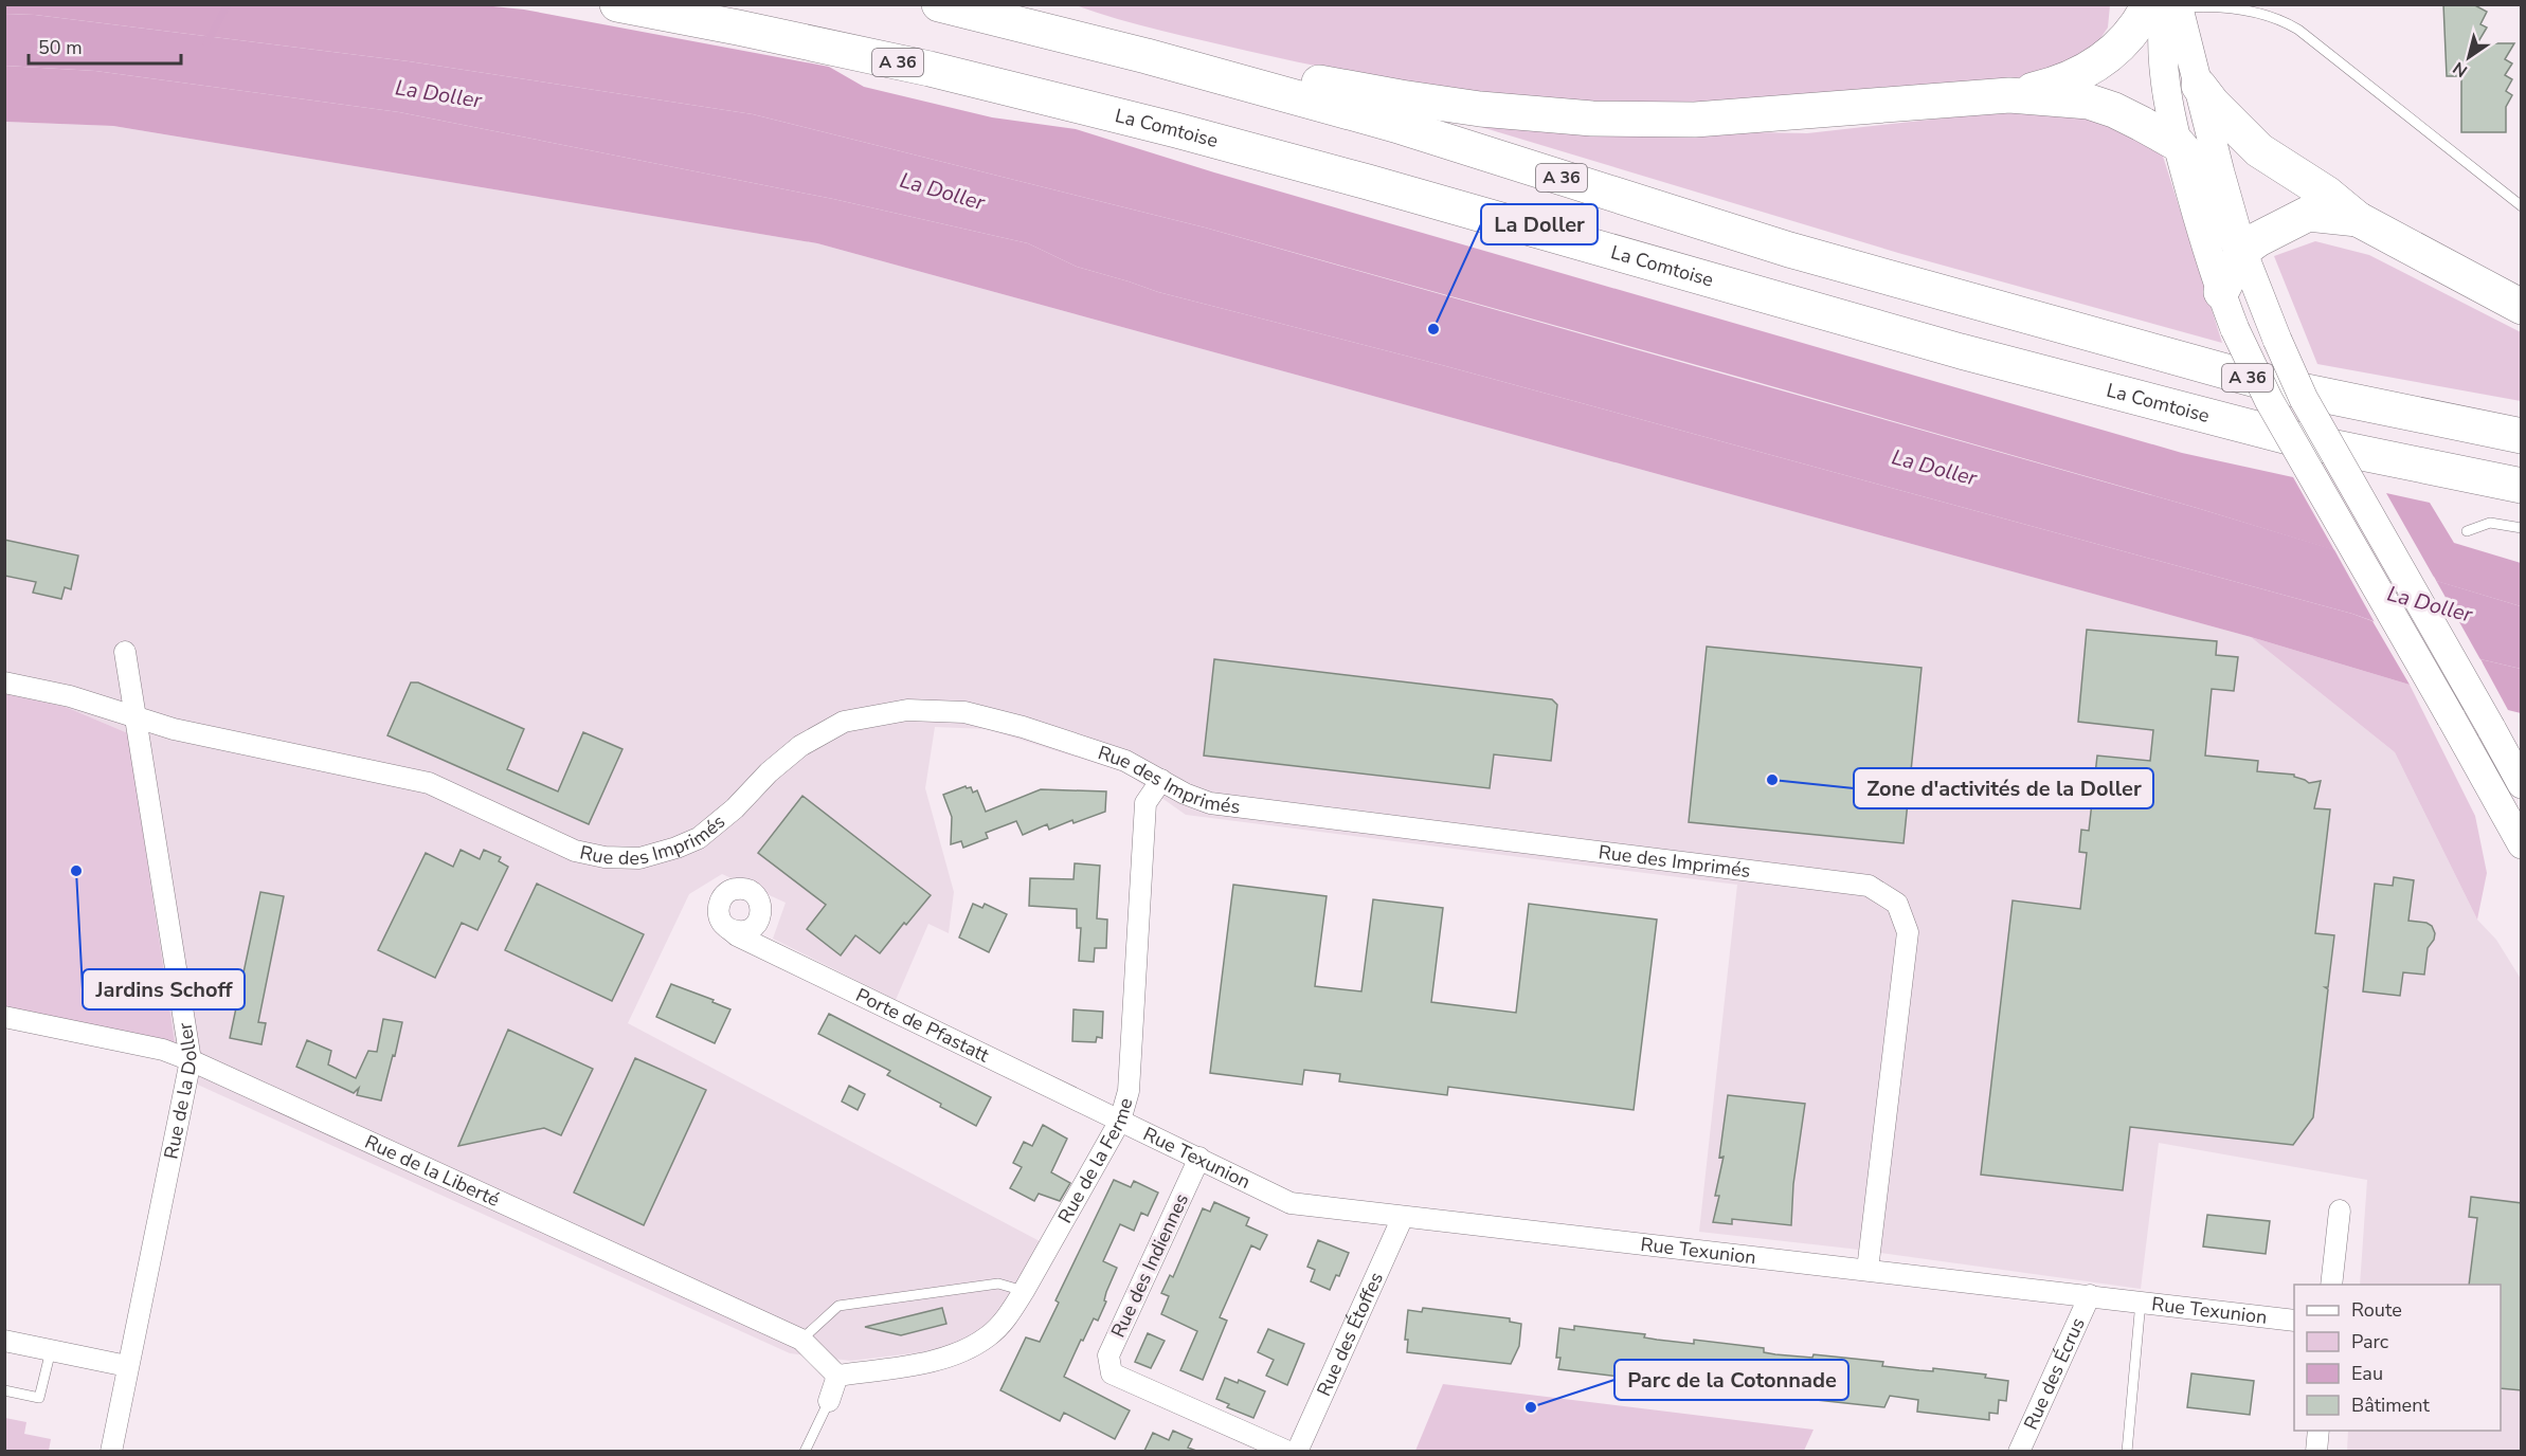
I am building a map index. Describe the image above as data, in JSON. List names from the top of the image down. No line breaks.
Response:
{"streets":{"highway":["A 36","La Comtoise"],"street":["Rue des Imprimés","Porte de Pfastatt","Rue de la Doller","Rue Texunion","Rue de la Ferme","Rue de la Liberté","Rue des Indiennes","Rue des Étoffes","Rue des Écrus"]},"crossings":[["Rue des Imprimés","Rue de la Doller"],["Rue des Imprimés","Rue Texunion"],["Rue des Imprimés","Rue de la Ferme"],["Porte de Pfastatt","Rue Texunion"],["Porte de Pfastatt","Rue de la Ferme"],["Rue de la Doller","Rue de la Liberté"],["Rue Texunion","Rue de la Ferme"],["Rue Texunion","Rue des Indiennes"],["Rue Texunion","Rue des Étoffes"],["Rue Texunion","Rue des Écrus"],["Rue de la Ferme","Rue de la Liberté"]],"water":["La Doller"],"places":["La Doller","Zone d'activités de la Doller","Jardins Schoff","Parc de la Cotonnade"],"legend":["Route","Parc","Eau","Bâtiment"],"scale_bar":"50 m","north":"bottom left"}
